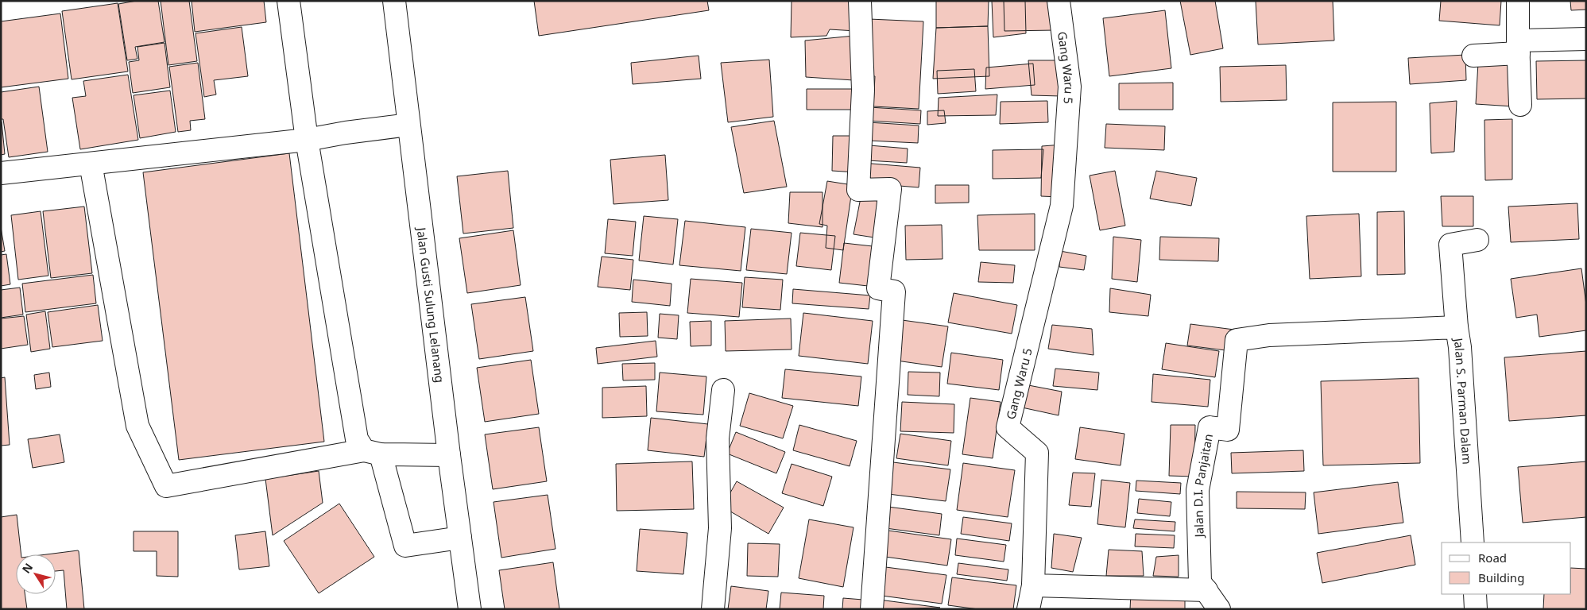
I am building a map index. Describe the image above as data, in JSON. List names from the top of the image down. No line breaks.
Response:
{"streets":{"street":["Gang Waru 5","Jalan Gusti Sulung Lelanang","Jalan S. Parman Dalam","Jalan D.I. Panjaitan"]},"crossings":[["Jalan S. Parman Dalam","Jalan D.I. Panjaitan"]],"legend":["Road","Building"],"north":"top left"}
